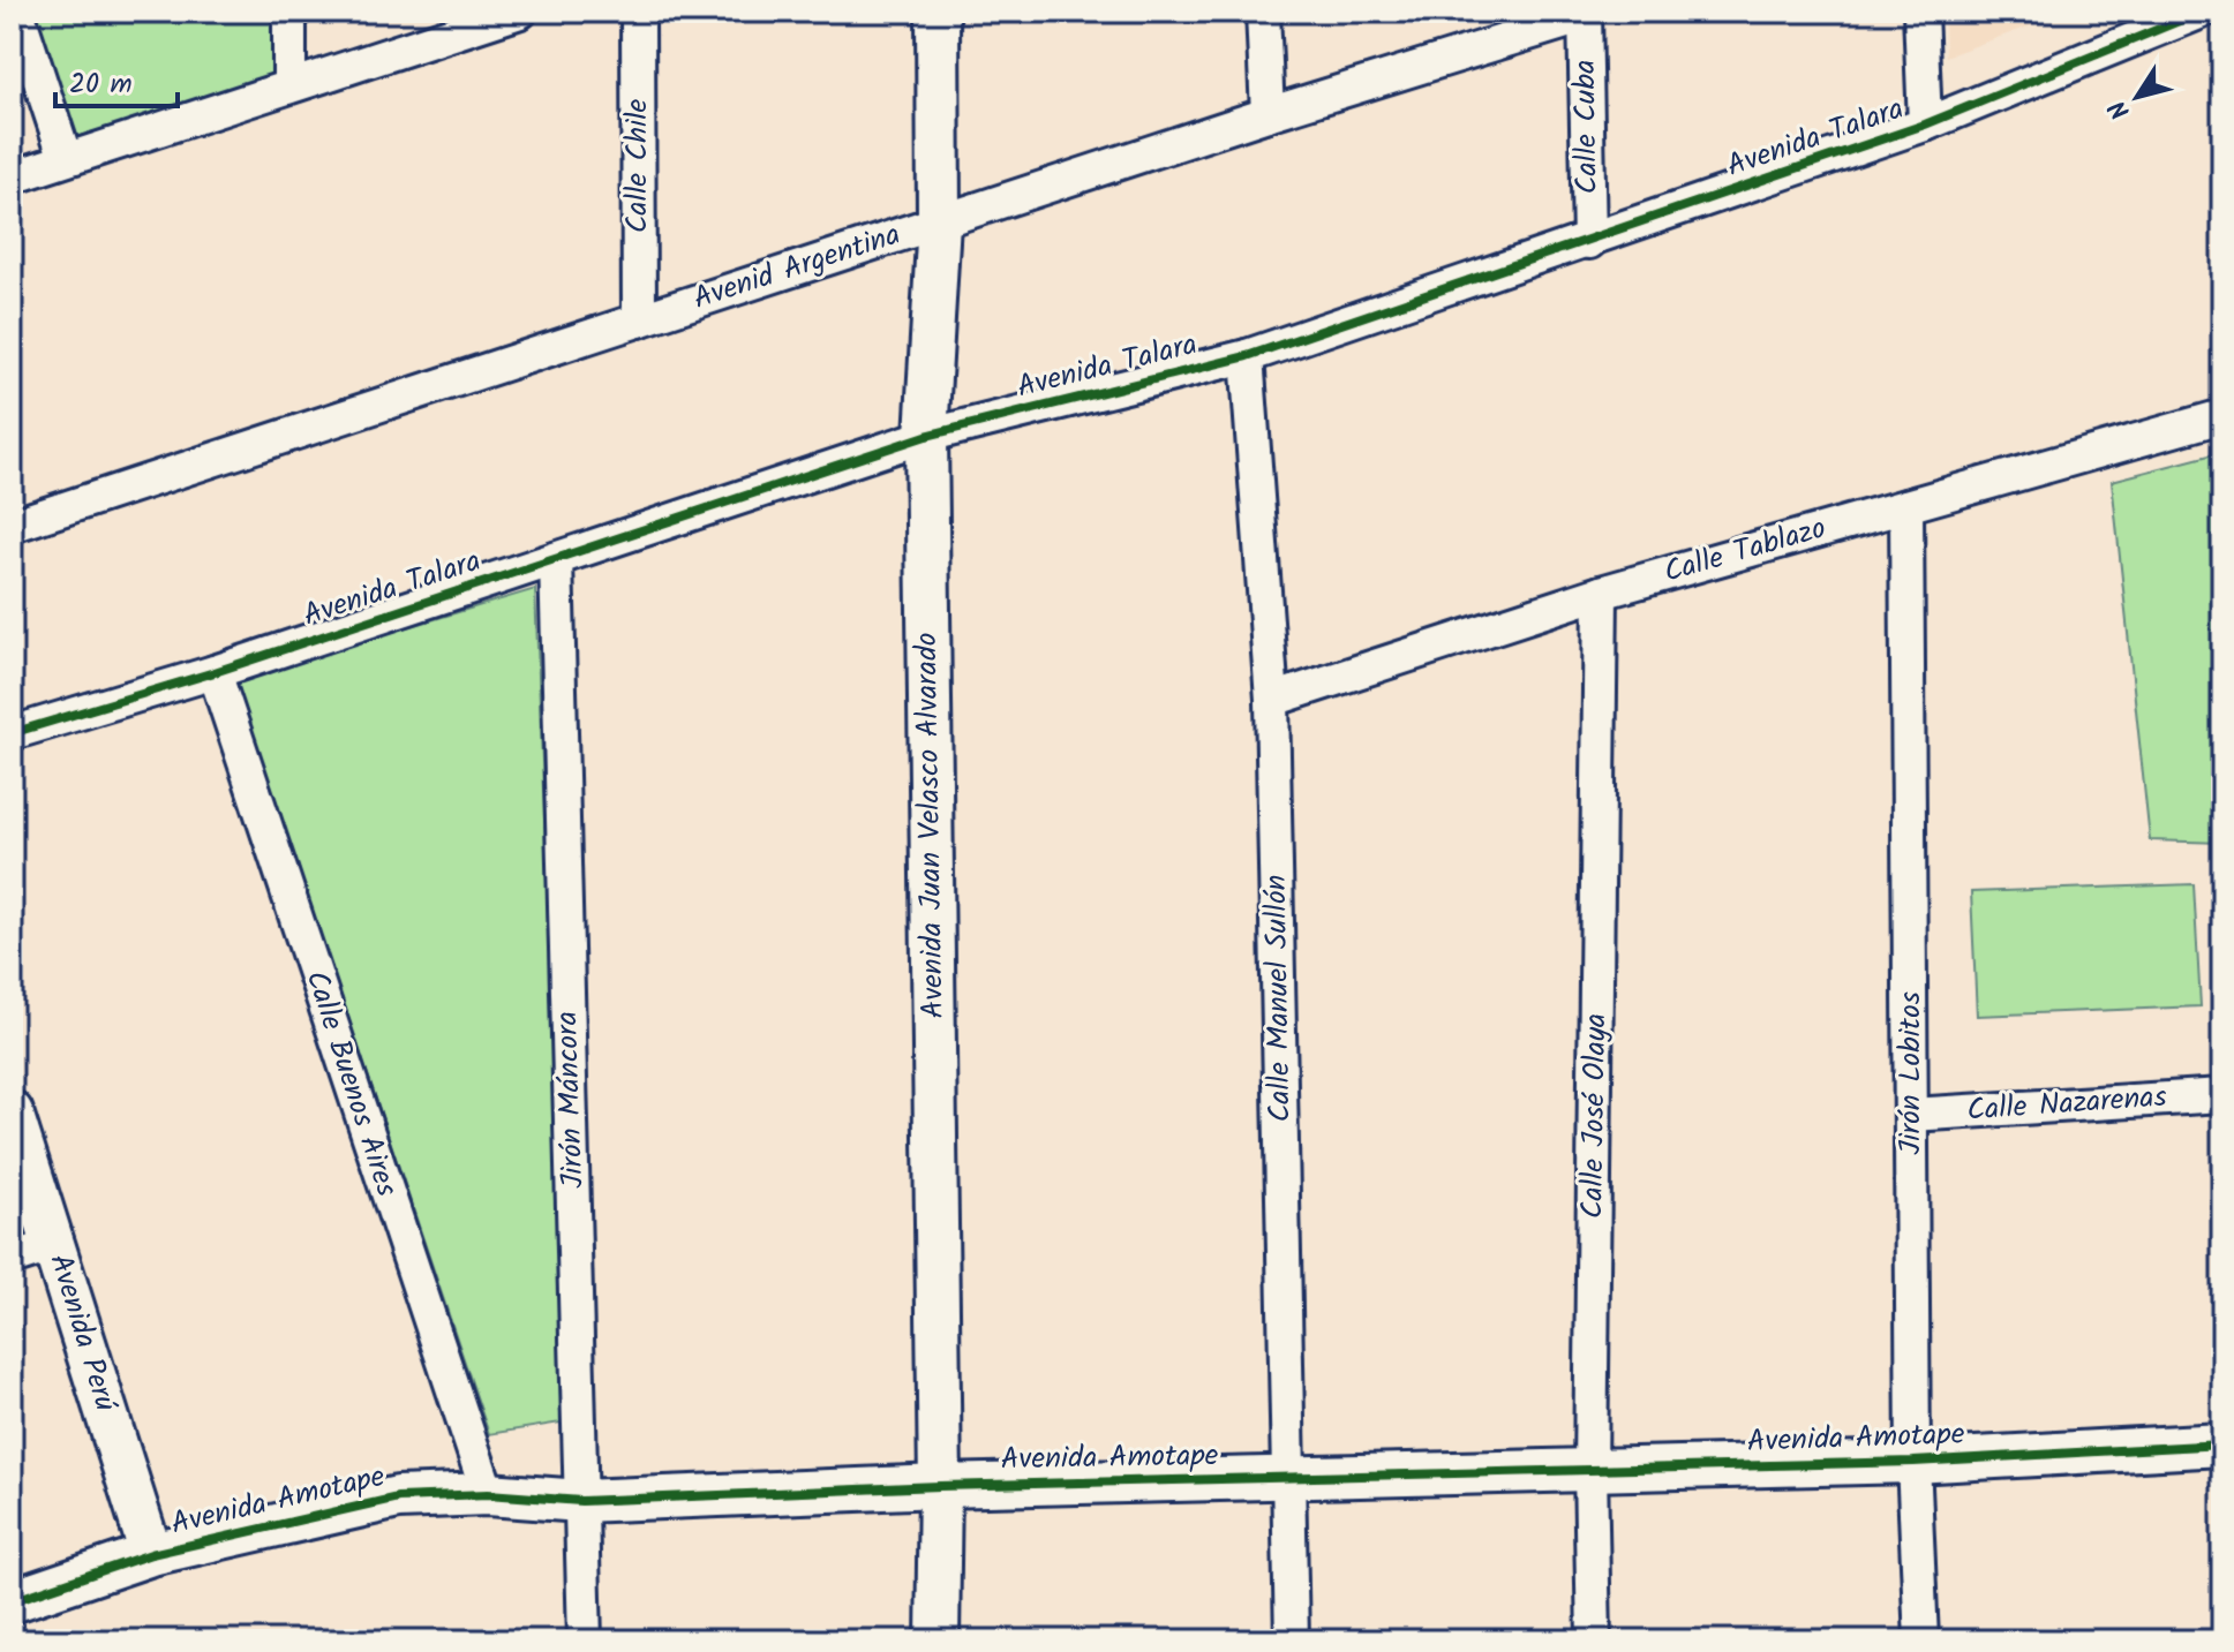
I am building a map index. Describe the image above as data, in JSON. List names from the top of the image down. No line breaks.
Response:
{"streets":{"street":["Calle Cuba","Avenida Talara","Calle Chile","Avenid Argentina","Calle Tablazo","Avenida Juan Velasco Alvarado","Calle Manuel Sullón","Jirón Lobitos","Calle Buenos Aires","Jirón Máncora","Calle Nazarenas","Calle José Olaya","Avenida Perú","Avenida Amotape"]},"crossings":[["Calle Cuba","Avenida Talara"],["Calle Cuba","Avenid Argentina"],["Avenida Talara","Avenida Juan Velasco Alvarado"],["Avenida Talara","Calle Manuel Sullón"],["Avenida Talara","Calle Buenos Aires"],["Avenida Talara","Jirón Máncora"],["Calle Chile","Avenid Argentina"],["Avenid Argentina","Avenida Juan Velasco Alvarado"],["Calle Tablazo","Calle Manuel Sullón"],["Calle Tablazo","Jirón Lobitos"],["Calle Tablazo","Calle José Olaya"],["Avenida Juan Velasco Alvarado","Avenida Amotape"],["Calle Manuel Sullón","Avenida Amotape"],["Jirón Lobitos","Calle Nazarenas"],["Jirón Lobitos","Avenida Amotape"],["Calle Buenos Aires","Avenida Amotape"],["Jirón Máncora","Avenida Amotape"],["Calle José Olaya","Avenida Amotape"],["Avenida Perú","Avenida Amotape"]],"scale_bar":"20 m","north":"bottom left"}
